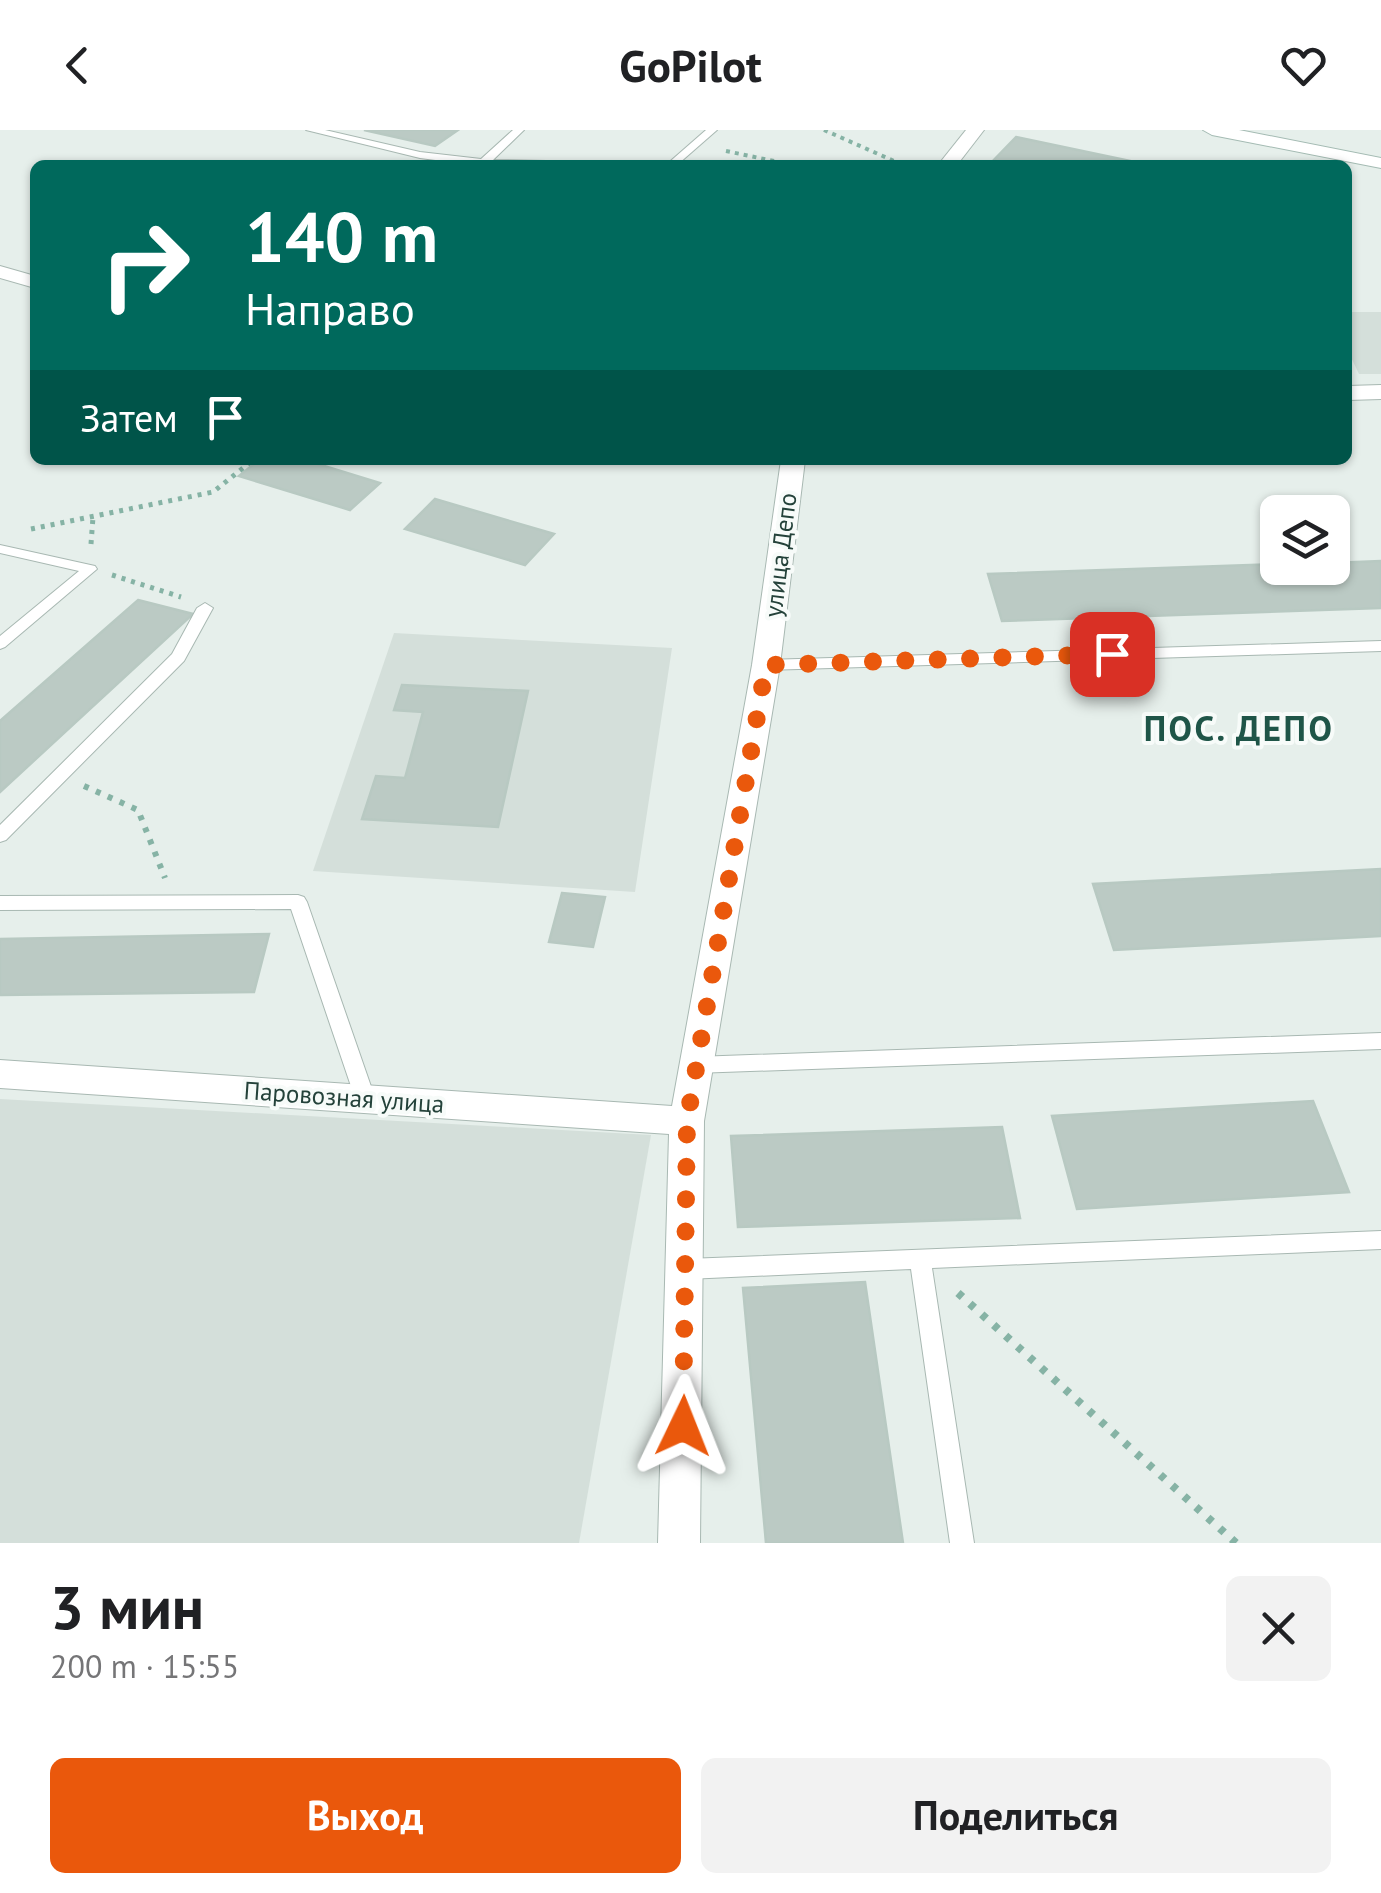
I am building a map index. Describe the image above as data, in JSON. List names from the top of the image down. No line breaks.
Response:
{"streets":{"street":["улица Депо","Паровозная улица"]},"crossings":[["улица Депо","Паровозная улица"]],"districts":["ПОС. ДЕПО"],"page":{"header":"GoPilot","turn":["140 m","Направо"],"then":"Затем","heading":["3 мин","200 m · 15:55"],"buttons":["Выход","Поделиться"]}}
